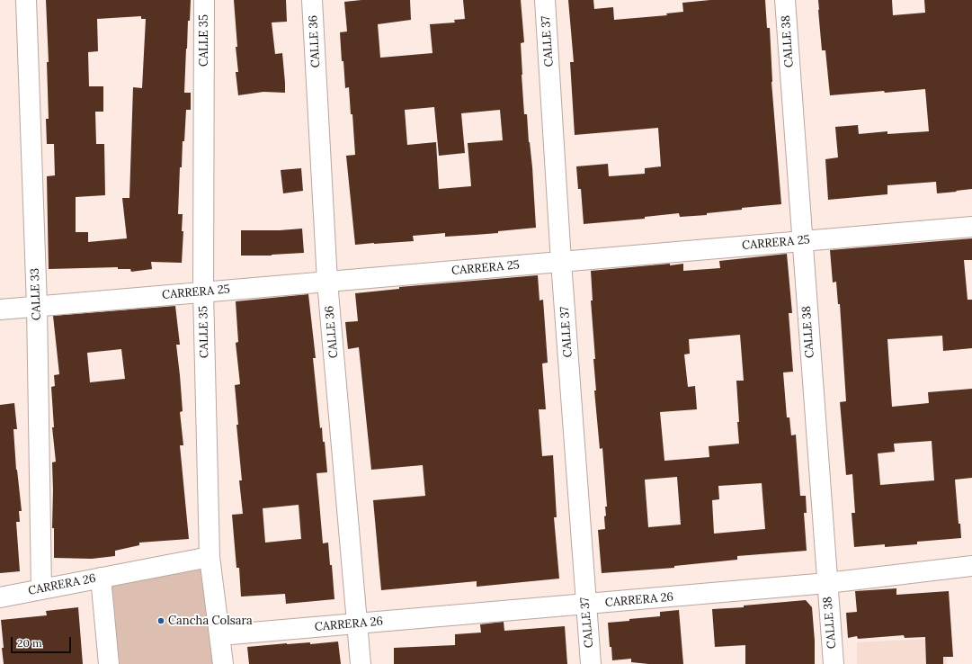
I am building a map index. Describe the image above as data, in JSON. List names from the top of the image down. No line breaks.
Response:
{"streets":{"street":["CALLE 35","CALLE 36","CALLE 37","CALLE 38","CARRERA 25","CALLE 33","CARRERA 26"]},"crossings":[["CALLE 35","CARRERA 25"],["CALLE 35","CARRERA 26"],["CALLE 36","CARRERA 25"],["CALLE 36","CARRERA 26"],["CALLE 37","CARRERA 25"],["CALLE 37","CARRERA 26"],["CALLE 38","CARRERA 25"],["CALLE 38","CARRERA 26"],["CARRERA 25","CALLE 33"],["CALLE 33","CARRERA 26"]],"places":["Cancha Colsara"],"scale_bar":"20 m"}
